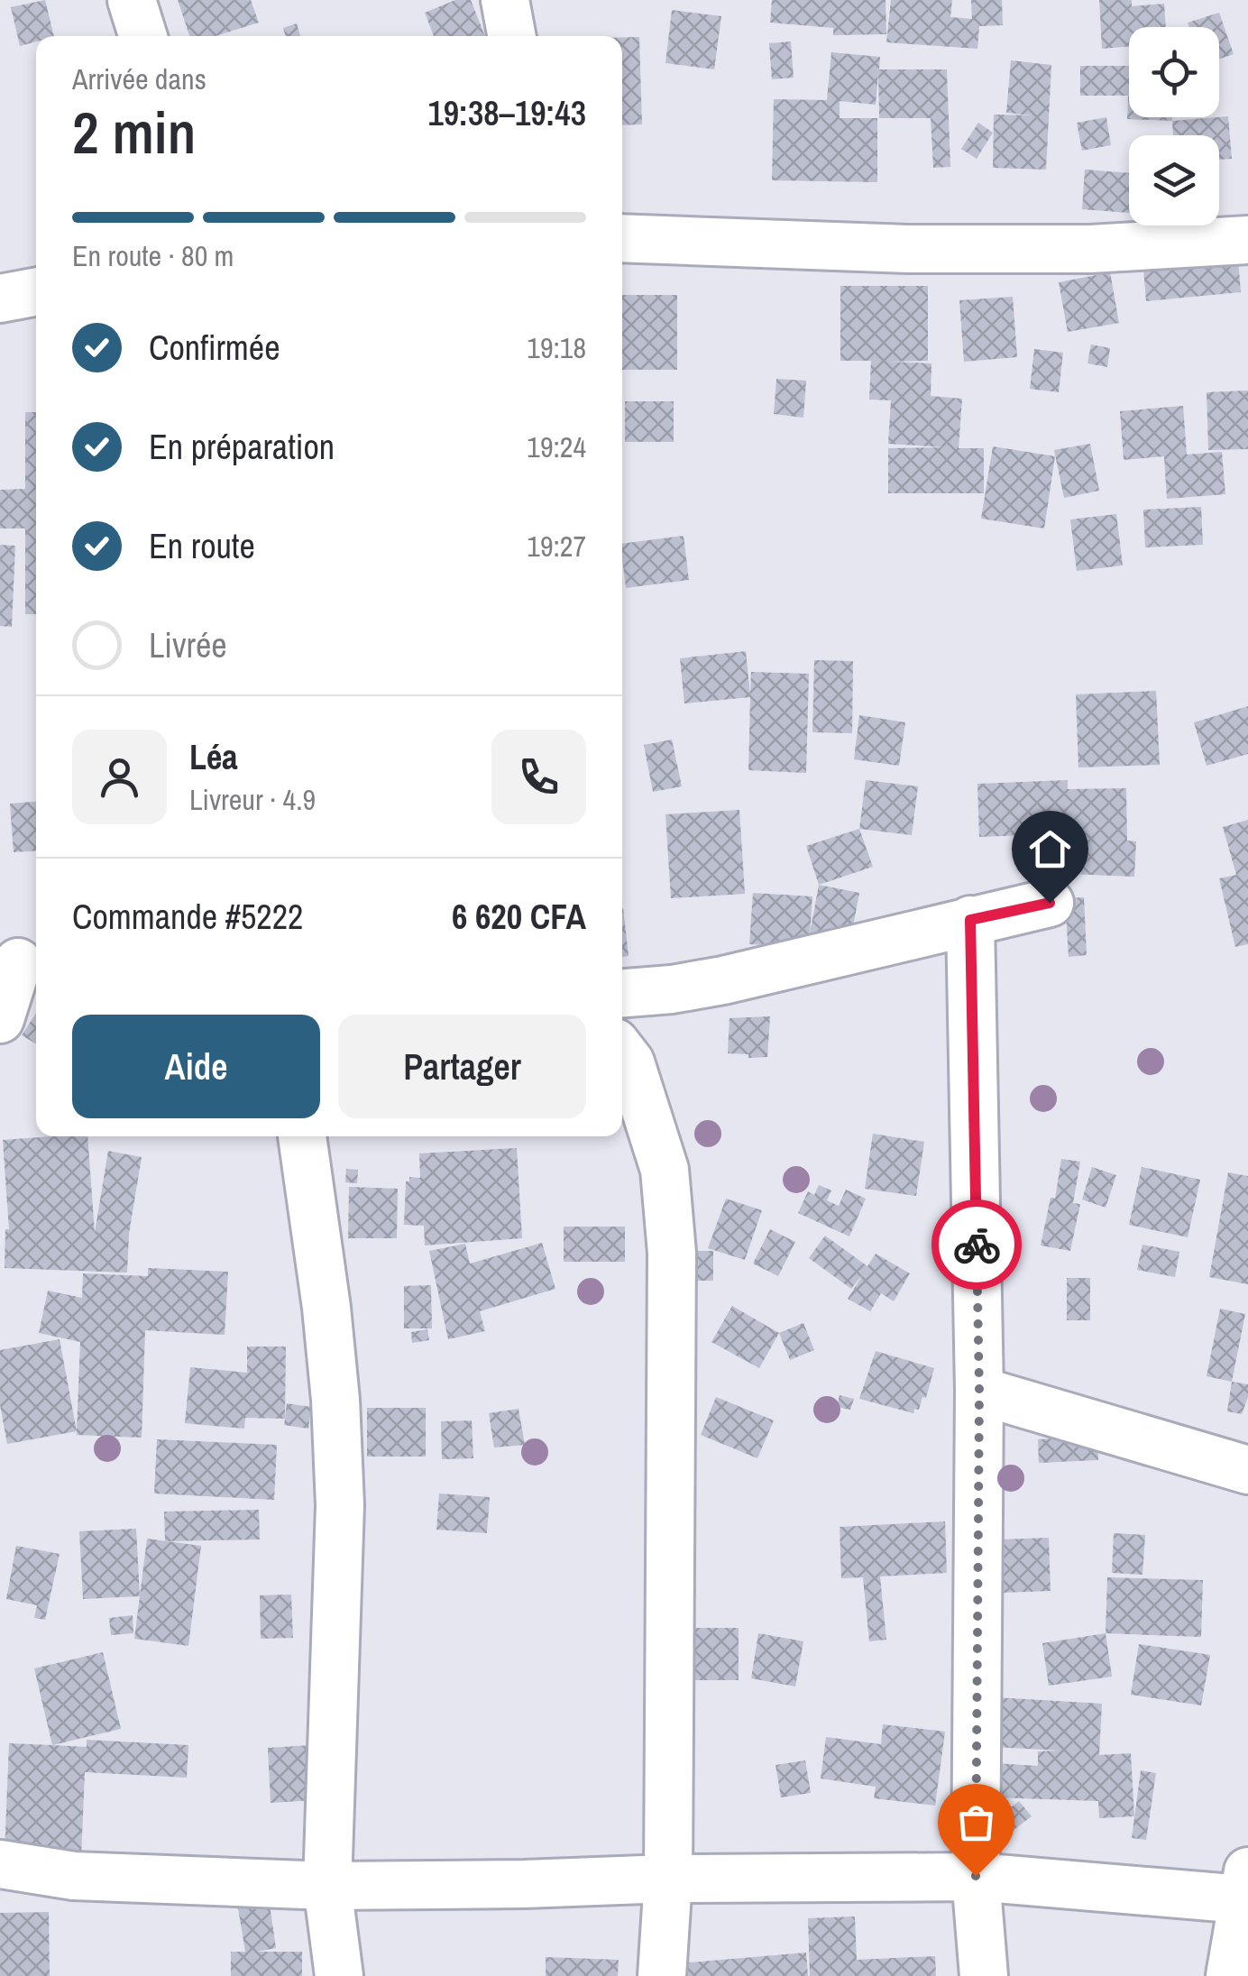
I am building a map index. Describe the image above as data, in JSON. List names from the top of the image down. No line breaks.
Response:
{"page":{"heading":["2 min","Arrivée dans","19:38–19:43"],"panel":["Léa","Livreur · 4.9","Commande #5222","6 620 CFA"],"bar":"En route · 80 m","list":[["Confirmée","19:18"],["En préparation","19:24"],["En route","19:27"],"Livrée"],"buttons":["Aide","Partager"]}}
